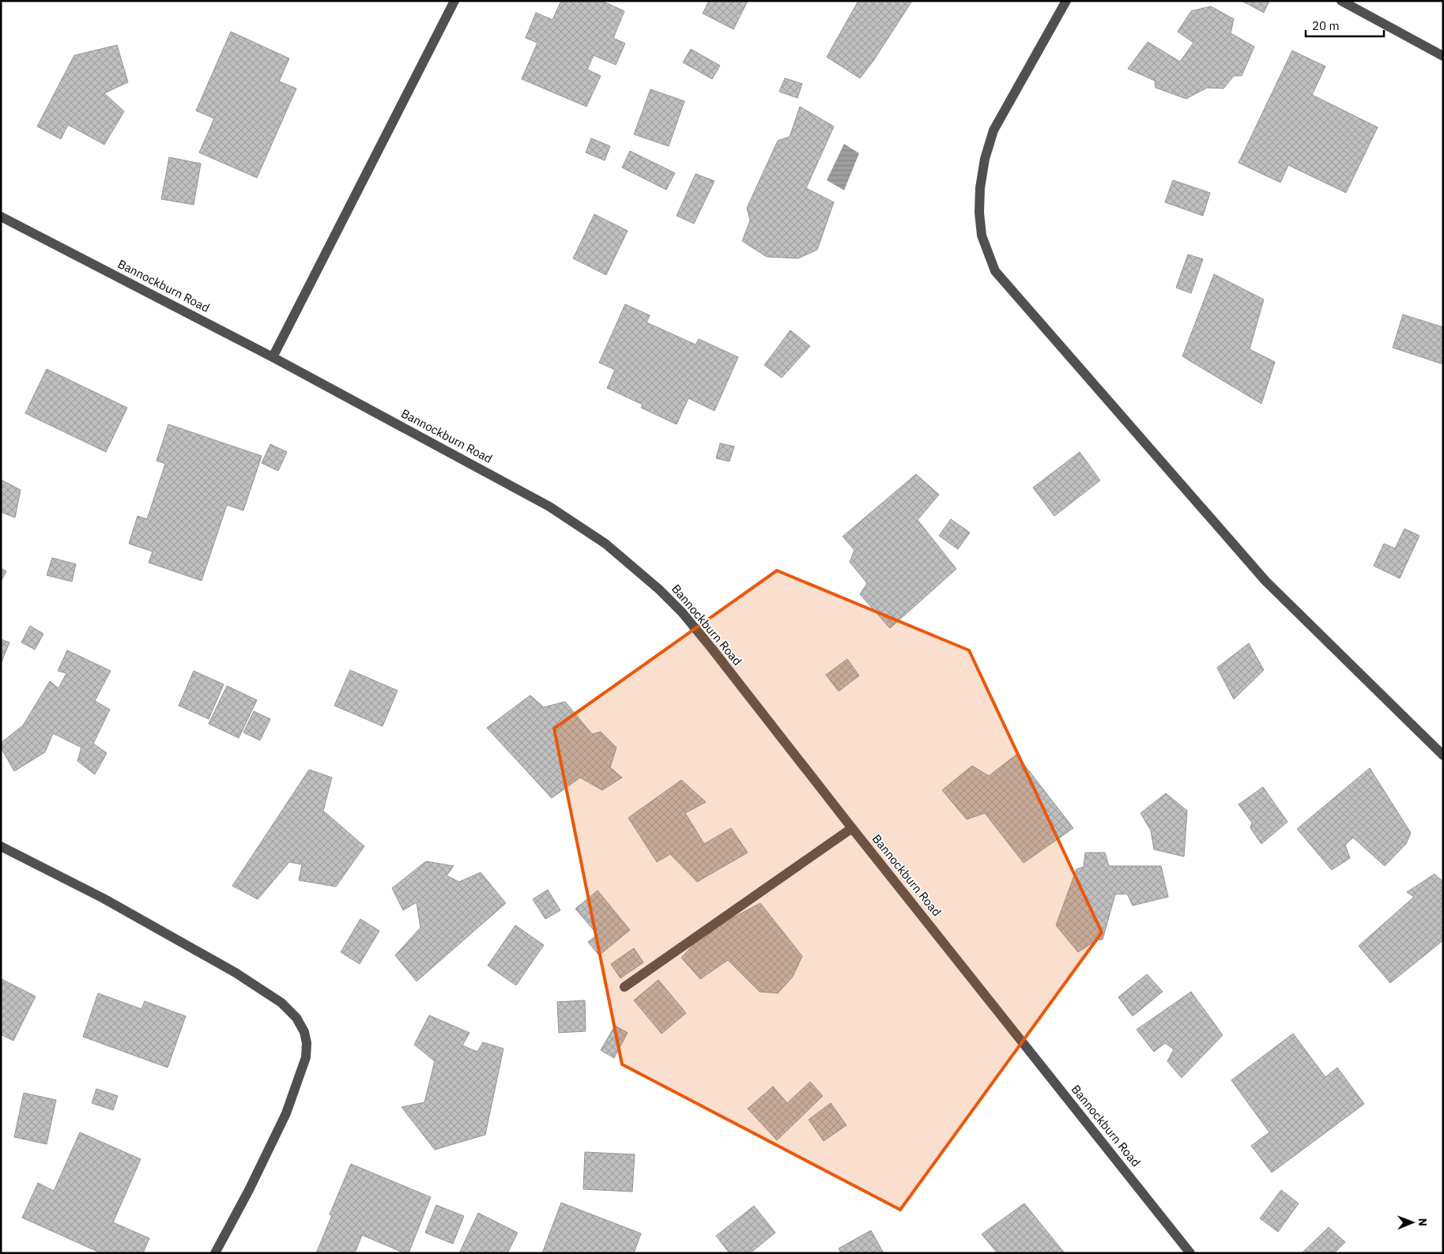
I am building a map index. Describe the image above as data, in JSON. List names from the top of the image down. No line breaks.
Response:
{"streets":{"street":["Bannockburn Road"]},"scale_bar":"20 m","north":"right"}
